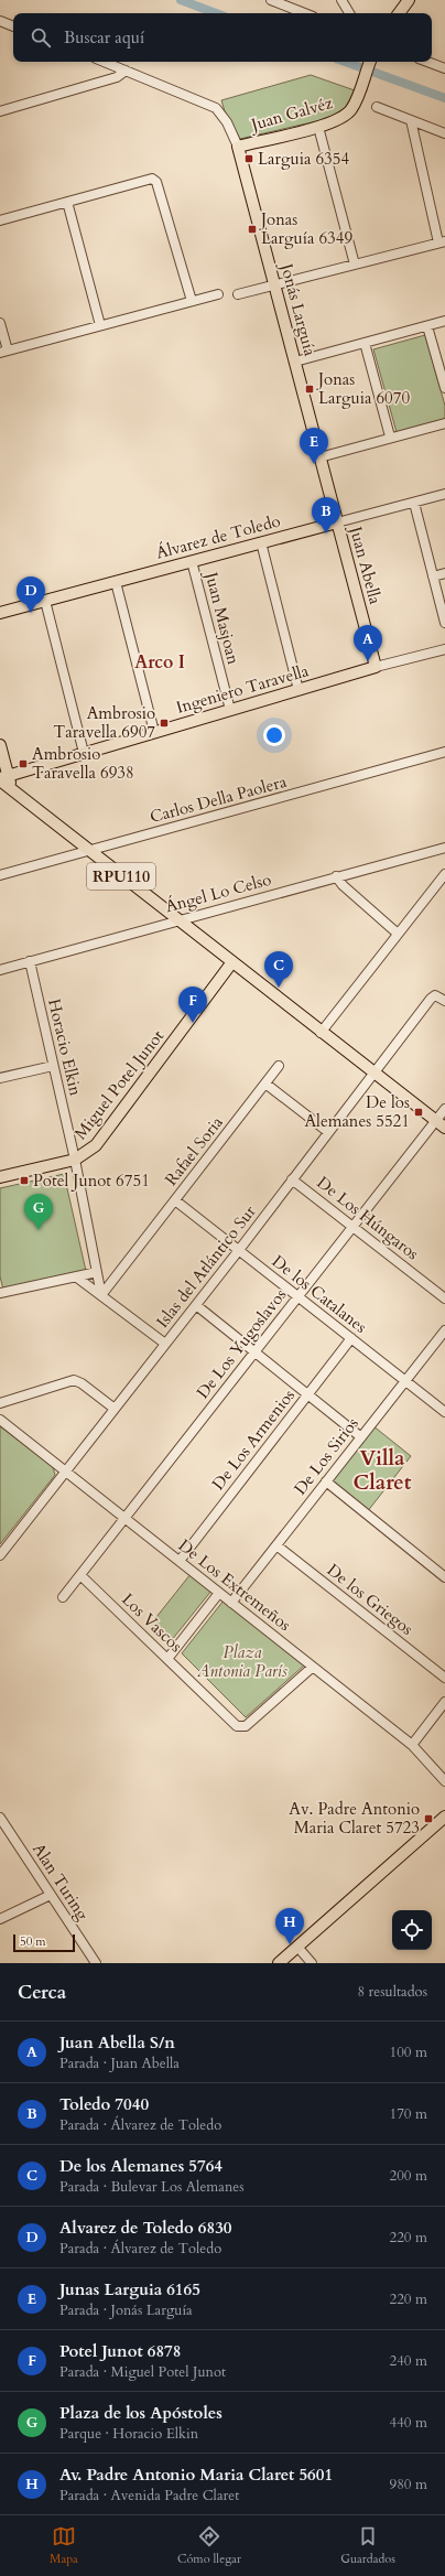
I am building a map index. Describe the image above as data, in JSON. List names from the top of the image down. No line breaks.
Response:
{"streets":{"main road":["Juan Galvéz","Jonás Larguía","Álvarez de Toledo","Juan Abella","Ingeniero Taravella","RPU110","Miguel Potel Junot"],"street":["Juan Masjoan","Carlos Della Paolera","Ángel Lo Celso","Horacio Elkin","Rafael Soria","De Los Húngaros","Islas del Atlántico Sur","De los Catalanes","De Los Yugoslavos","De Los Armenios","De Los Sirios","De Los Extremeños","De los Griegos","Los Vascos","Alan Turing"]},"crossings":[["Juan Galvéz","Jonás Larguía"],["Jonás Larguía","Álvarez de Toledo"],["Jonás Larguía","Juan Abella"],["Álvarez de Toledo","Juan Abella"],["Álvarez de Toledo","Juan Masjoan"],["Juan Abella","Ingeniero Taravella"],["Juan Masjoan","Ingeniero Taravella"],["Ingeniero Taravella","RPU110"],["Carlos Della Paolera","RPU110"],["RPU110","Ángel Lo Celso"],["RPU110","Miguel Potel Junot"],["RPU110","Islas del Atlántico Sur"],["RPU110","De Los Yugoslavos"],["Ángel Lo Celso","Horacio Elkin"],["Horacio Elkin","Miguel Potel Junot"],["Horacio Elkin","Rafael Soria"],["Rafael Soria","De los Catalanes"],["De Los Húngaros","Islas del Atlántico Sur"],["De Los Húngaros","De Los Yugoslavos"],["Islas del Atlántico Sur","De los Catalanes"],["Islas del Atlántico Sur","De Los Extremeños"],["De los Catalanes","De Los Yugoslavos"],["De los Catalanes","De Los Armenios"],["De los Catalanes","De Los Sirios"],["De Los Yugoslavos","De Los Extremeños"],["De Los Yugoslavos","Los Vascos"],["De Los Armenios","De Los Extremeños"],["De Los Sirios","De Los Extremeños"],["De Los Sirios","De los Griegos"],["De Los Extremeños","Los Vascos"]],"districts":["Arco I","Villa Claret"],"parks":["Plaza Antonia París"],"places":{"transit":["Larguia 6354","Jonas Larguía 6349","Jonas Larguia 6070","Ambrosio Taravella 6907","Ambrosio Taravella 6938","De los Alemanes 5521","Potel Junot 6751","Av. Padre Antonio Maria Claret 5723"]},"scale_bar":"50 m","page":{"search":"Buscar aquí","pins":["E","B","D","A","C","F","G","H"],"scale":"50 m","heading":["Cerca","8 resultados"],"list":[{"mark":"A","name":"Juan Abella S/n","note":"Parada · Juan Abella","value":"100 m"},{"mark":"B","name":"Toledo 7040","note":"Parada · Álvarez de Toledo","value":"170 m"},{"mark":"C","name":"De los Alemanes 5764","note":"Parada · Bulevar Los Alemanes","value":"200 m"},{"mark":"D","name":"Alvarez de Toledo 6830","note":"Parada · Álvarez de Toledo","value":"220 m"},{"mark":"E","name":"Junas Larguia 6165","note":"Parada · Jonás Larguía","value":"220 m"},{"mark":"F","name":"Potel Junot 6878","note":"Parada · Miguel Potel Junot","value":"240 m"},{"mark":"G","name":"Plaza de los Apóstoles","note":"Parque · Horacio Elkin","value":"440 m"},{"mark":"H","name":"Av. Padre Antonio Maria Claret 5601","note":"Parada · Avenida Padre Claret","value":"980 m"}],"nav":["Mapa","Cómo llegar","Guardados"]}}
